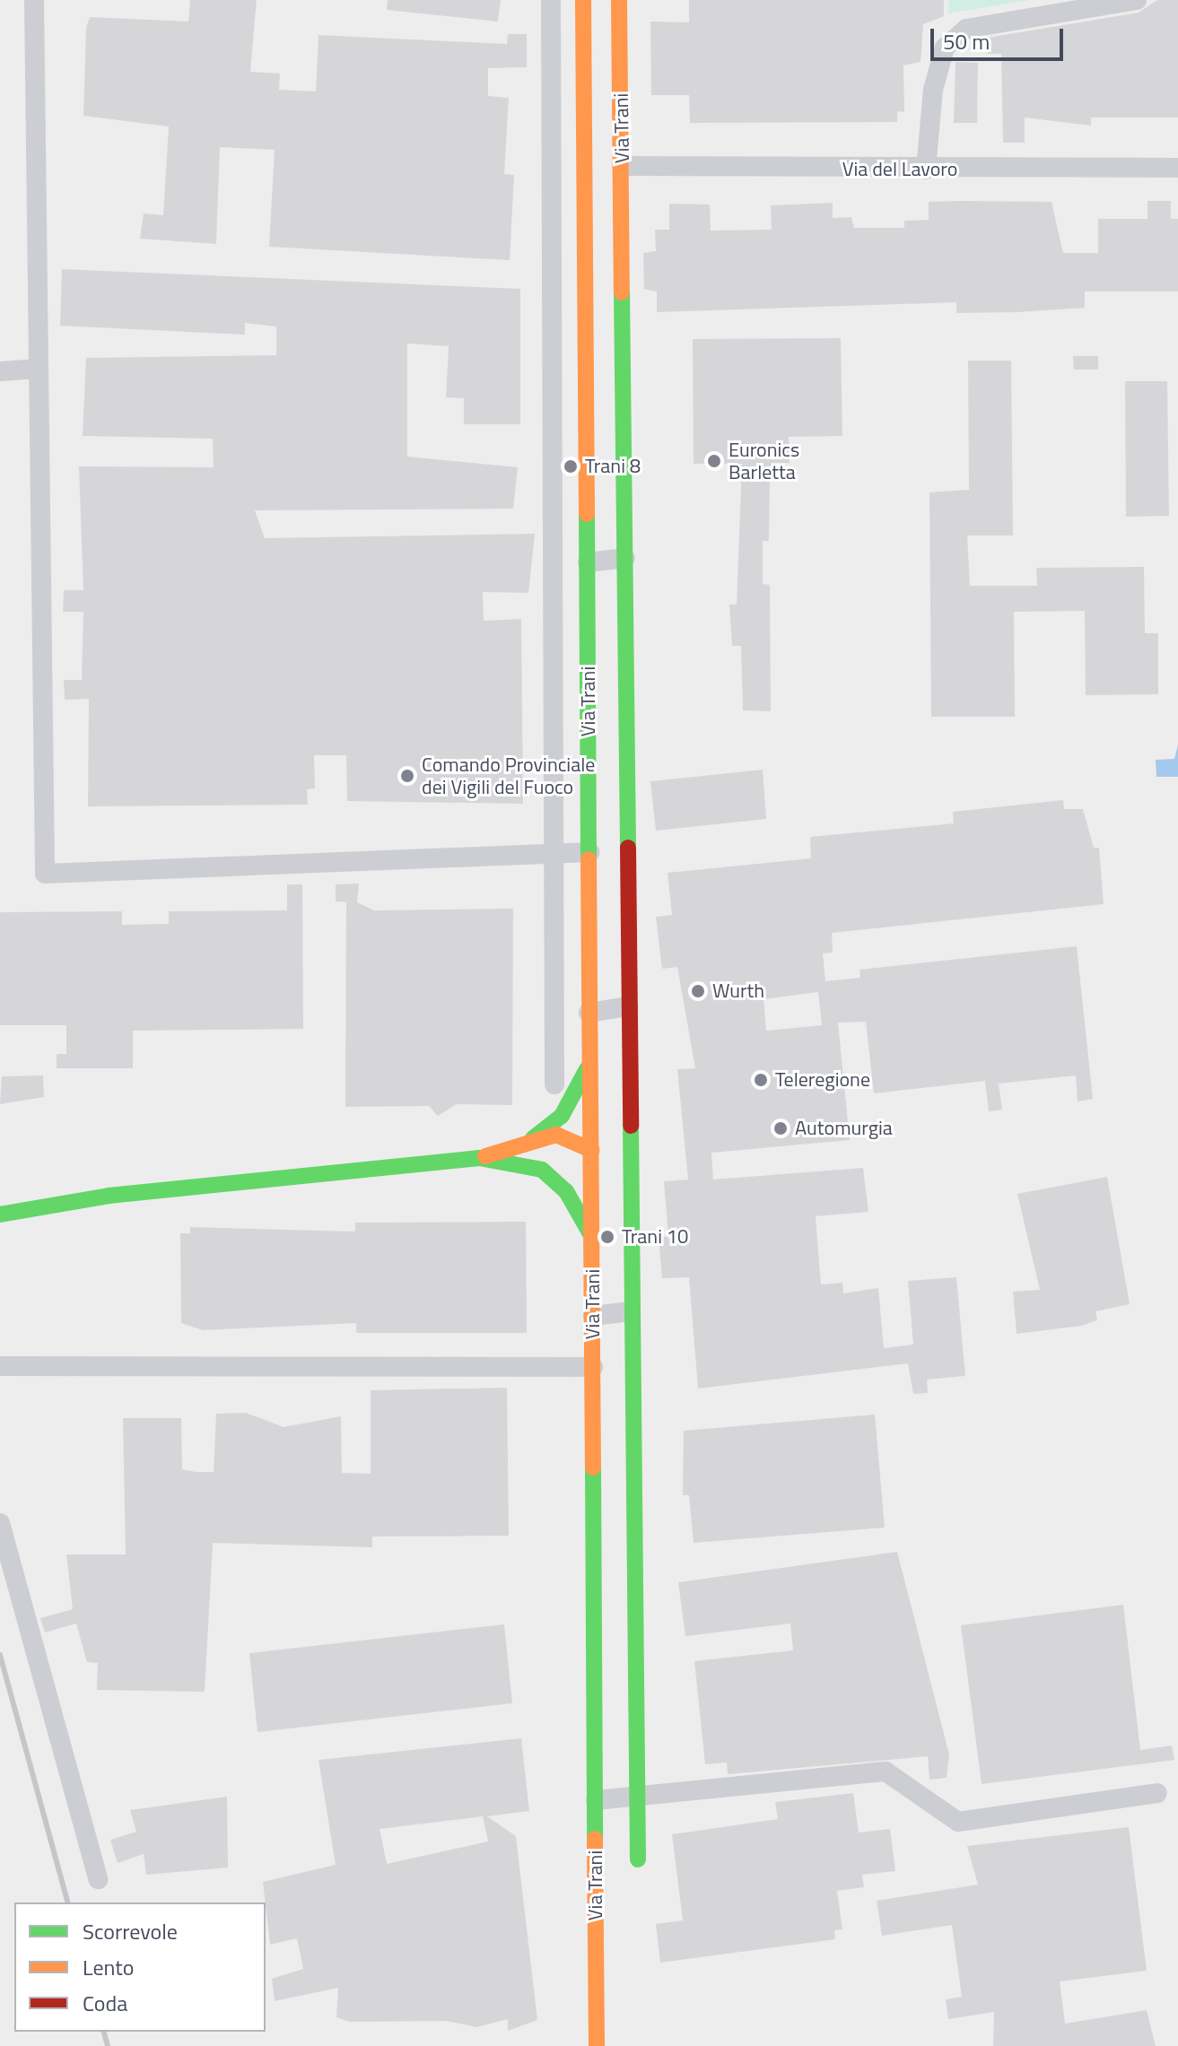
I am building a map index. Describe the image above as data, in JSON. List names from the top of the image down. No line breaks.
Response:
{"streets":{"street":["Via Trani","Via del Lavoro"]},"crossings":[["Via Trani","Via del Lavoro"]],"places":["Euronics Barletta","Trani 8","Comando Provinciale dei Vigili del Fuoco","Wurth","Teleregione","Automurgia","Trani 10"],"legend":["Scorrevole","Lento","Coda"],"scale_bar":"50 m"}
